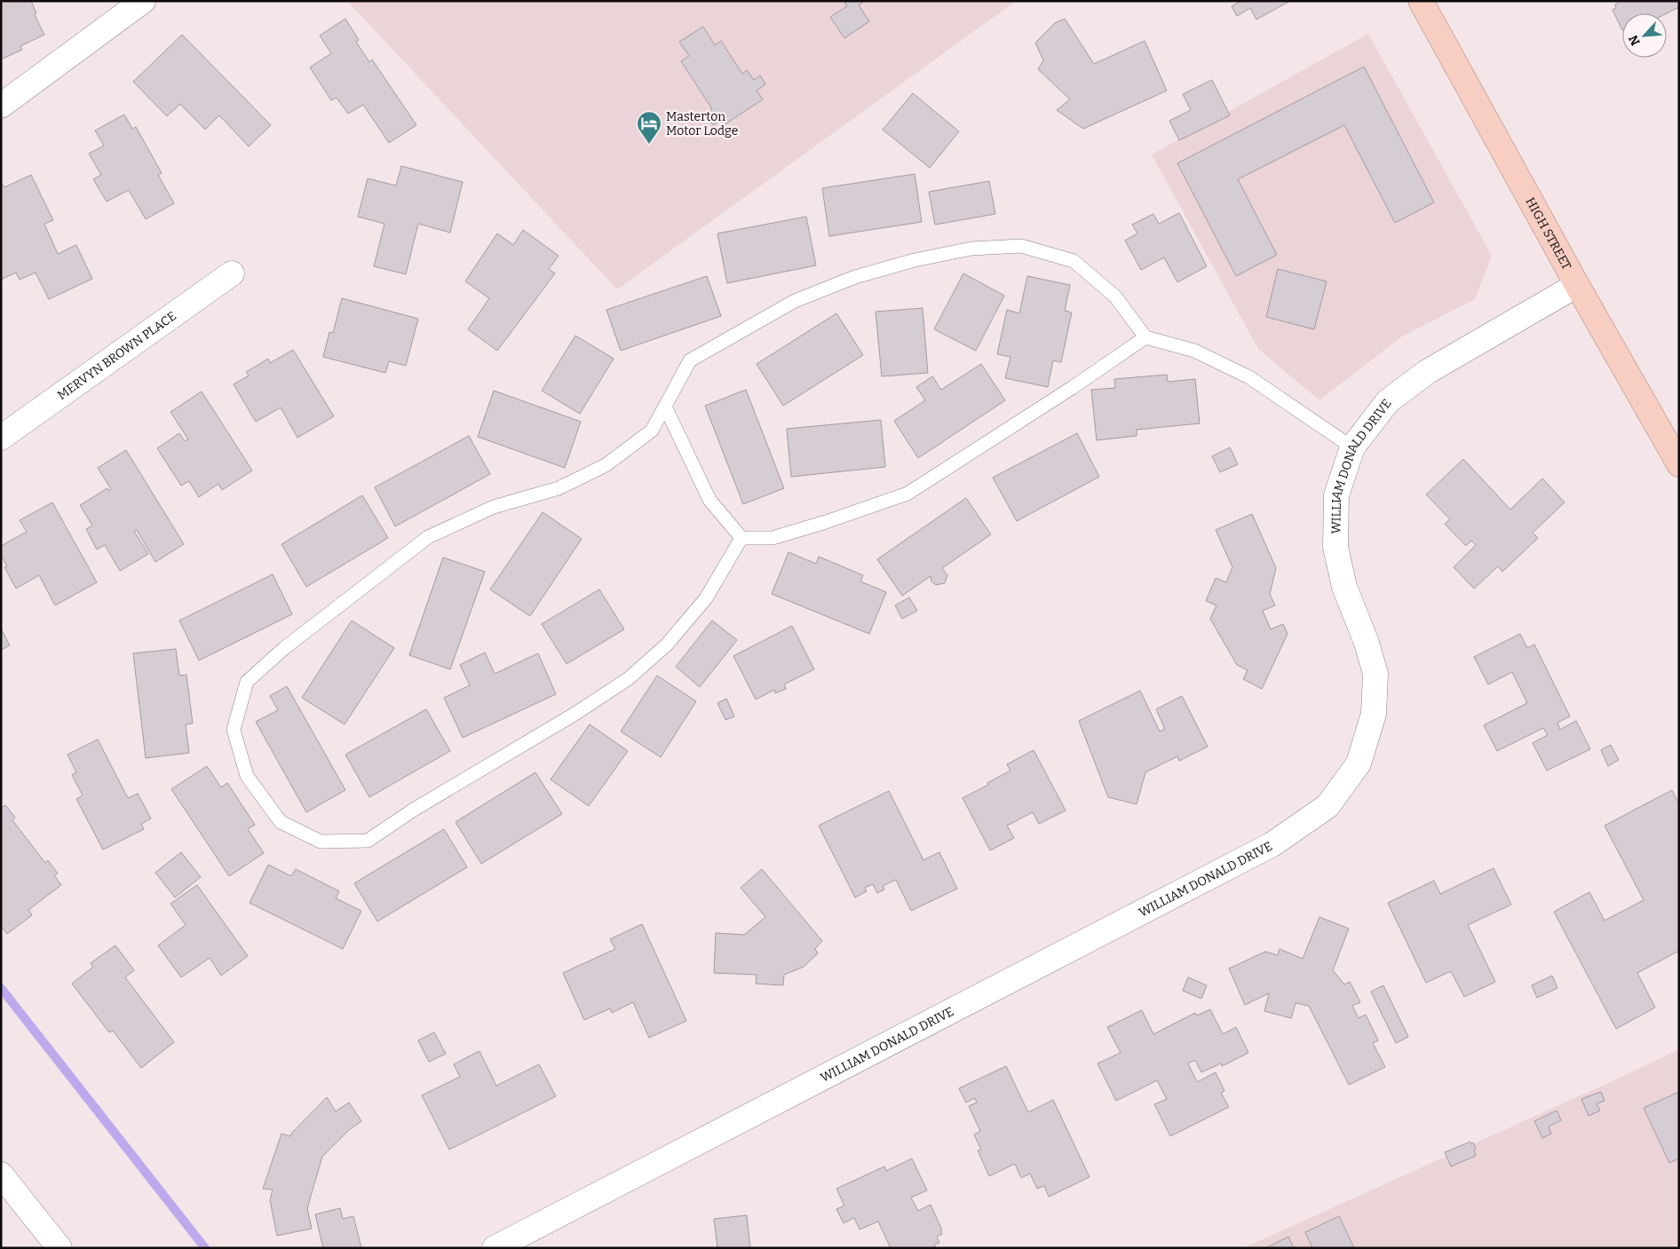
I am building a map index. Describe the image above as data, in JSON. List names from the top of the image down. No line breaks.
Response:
{"streets":{"highway":["HIGH STREET"],"street":["MERVYN BROWN PLACE","WILLIAM DONALD DRIVE"]},"crossings":[["HIGH STREET","WILLIAM DONALD DRIVE"]],"places":{"hotel":["Masterton Motor Lodge"]},"north":"bottom left"}
